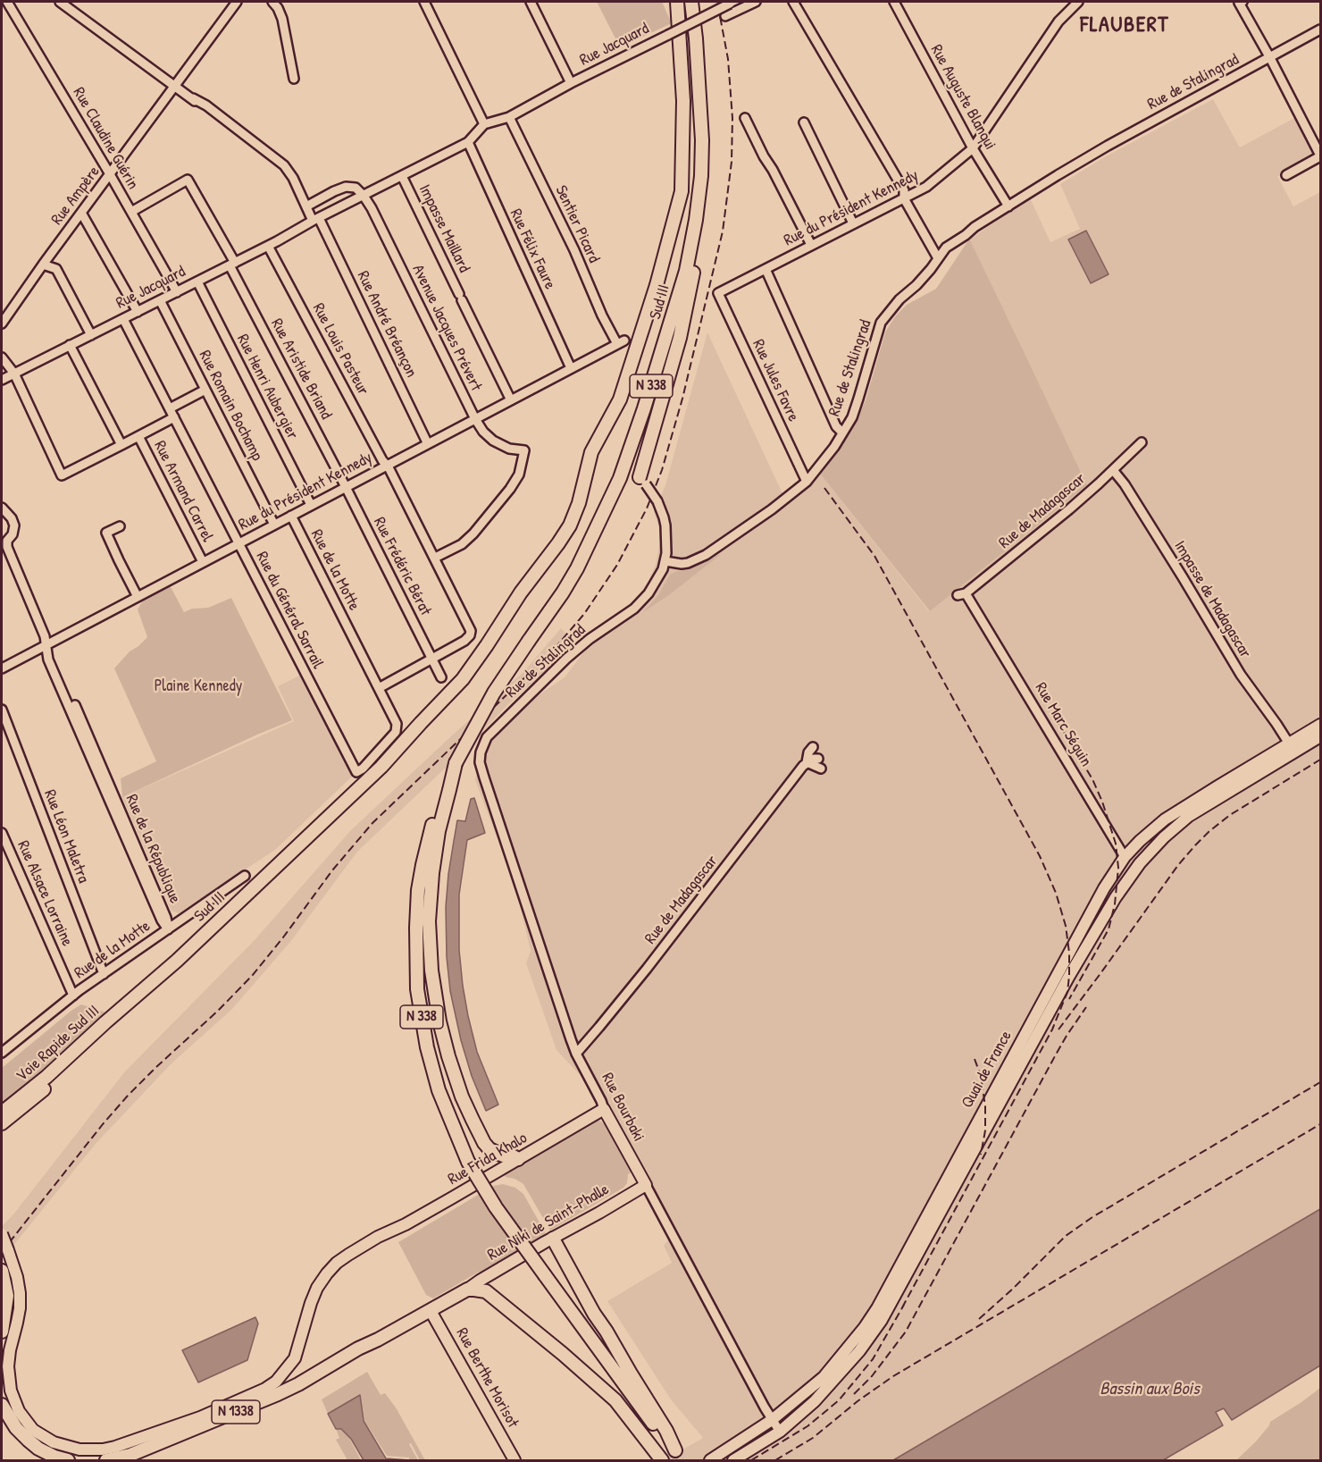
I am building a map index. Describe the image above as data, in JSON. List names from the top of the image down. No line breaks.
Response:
{"streets":{"highway":["Sud III","N 338","Voie Rapide Sud III","N 1338"],"main road":["Quai de France","Rue Bourbaki","Rue Frida Khalo","Rue Niki de Saint-Phalle","Rue Berthe Morisot"],"street":["Rue Jacquard","Rue de Stalingrad","Rue Auguste Blanqui","Rue Claudine Guérin","Rue Ampère","Rue du Président Kennedy","Sentier Picard","Impasse Maillard","Rue Félix Faure","Rue André Bréançon","Avenue Jacques Prévert","Rue Louis Pasteur","Rue Aristide Briand","Rue Jules Favre","Rue Henri Aubergier","Rue Romain Bochamp","Rue Armand Carrel","Rue de Madagascar","Rue Frédéric Bérat","Rue de la Motte","Impasse de Madagascar","Rue du Général Sarrail","Rue Marc Séguin","Rue Léon Maletra","Rue de la République","Rue Alsace Lorraine"]},"crossings":[["Rue Jacquard","Rue Claudine Guérin"],["Rue Jacquard","Sentier Picard"],["Rue Jacquard","Rue André Bréançon"],["Rue Jacquard","Rue Louis Pasteur"],["Rue Jacquard","Rue Aristide Briand"],["Rue Jacquard","Rue Henri Aubergier"],["Rue Jacquard","Rue Romain Bochamp"],["Rue Jacquard","Rue Armand Carrel"],["Rue Jacquard","Rue du Général Sarrail"],["Rue de Stalingrad","Rue Auguste Blanqui"],["Rue de Stalingrad","Rue Jules Favre"],["Rue de Stalingrad","Rue Bourbaki"],["Rue Auguste Blanqui","Rue du Président Kennedy"],["Rue Claudine Guérin","Rue Ampère"],["Rue Claudine Guérin","Rue Aristide Briand"],["Rue du Président Kennedy","Sentier Picard"],["Rue du Président Kennedy","Impasse Maillard"],["Rue du Président Kennedy","Rue Félix Faure"],["Rue du Président Kennedy","Rue André Bréançon"],["Rue du Président Kennedy","Avenue Jacques Prévert"],["Rue du Président Kennedy","Rue Louis Pasteur"],["Rue du Président Kennedy","Rue Aristide Briand"],["Rue du Président Kennedy","Rue Jules Favre"],["Rue du Président Kennedy","Rue Henri Aubergier"],["Rue du Président Kennedy","Rue Romain Bochamp"],["Rue du Président Kennedy","Rue Armand Carrel"],["Rue du Président Kennedy","Rue Frédéric Bérat"],["Rue du Président Kennedy","Rue de la Motte"],["Rue du Président Kennedy","Rue du Général Sarrail"],["Rue du Président Kennedy","Rue de la République"],["Sud III","N 338"],["Sud III","Voie Rapide Sud III"],["Avenue Jacques Prévert","Rue Louis Pasteur"],["Rue Louis Pasteur","Rue Frédéric Bérat"],["Rue Aristide Briand","Rue Frédéric Bérat"],["Rue de Madagascar","Impasse de Madagascar"],["Rue de Madagascar","Rue Marc Séguin"],["Rue de Madagascar","Rue Bourbaki"],["Rue de la Motte","Rue du Général Sarrail"],["Rue de la Motte","Rue Léon Maletra"],["Rue de la Motte","Rue de la République"],["Rue de la Motte","Rue Alsace Lorraine"],["Impasse de Madagascar","Quai de France"],["Rue Marc Séguin","Quai de France"],["Quai de France","Rue Bourbaki"],["Rue Bourbaki","Rue Frida Khalo"],["Rue Bourbaki","Rue Niki de Saint-Phalle"],["Rue Niki de Saint-Phalle","N 1338"],["Rue Berthe Morisot","N 1338"]],"districts":["FLAUBERT"],"water":["Bassin aux Bois"],"parks":["Plaine Kennedy"]}
